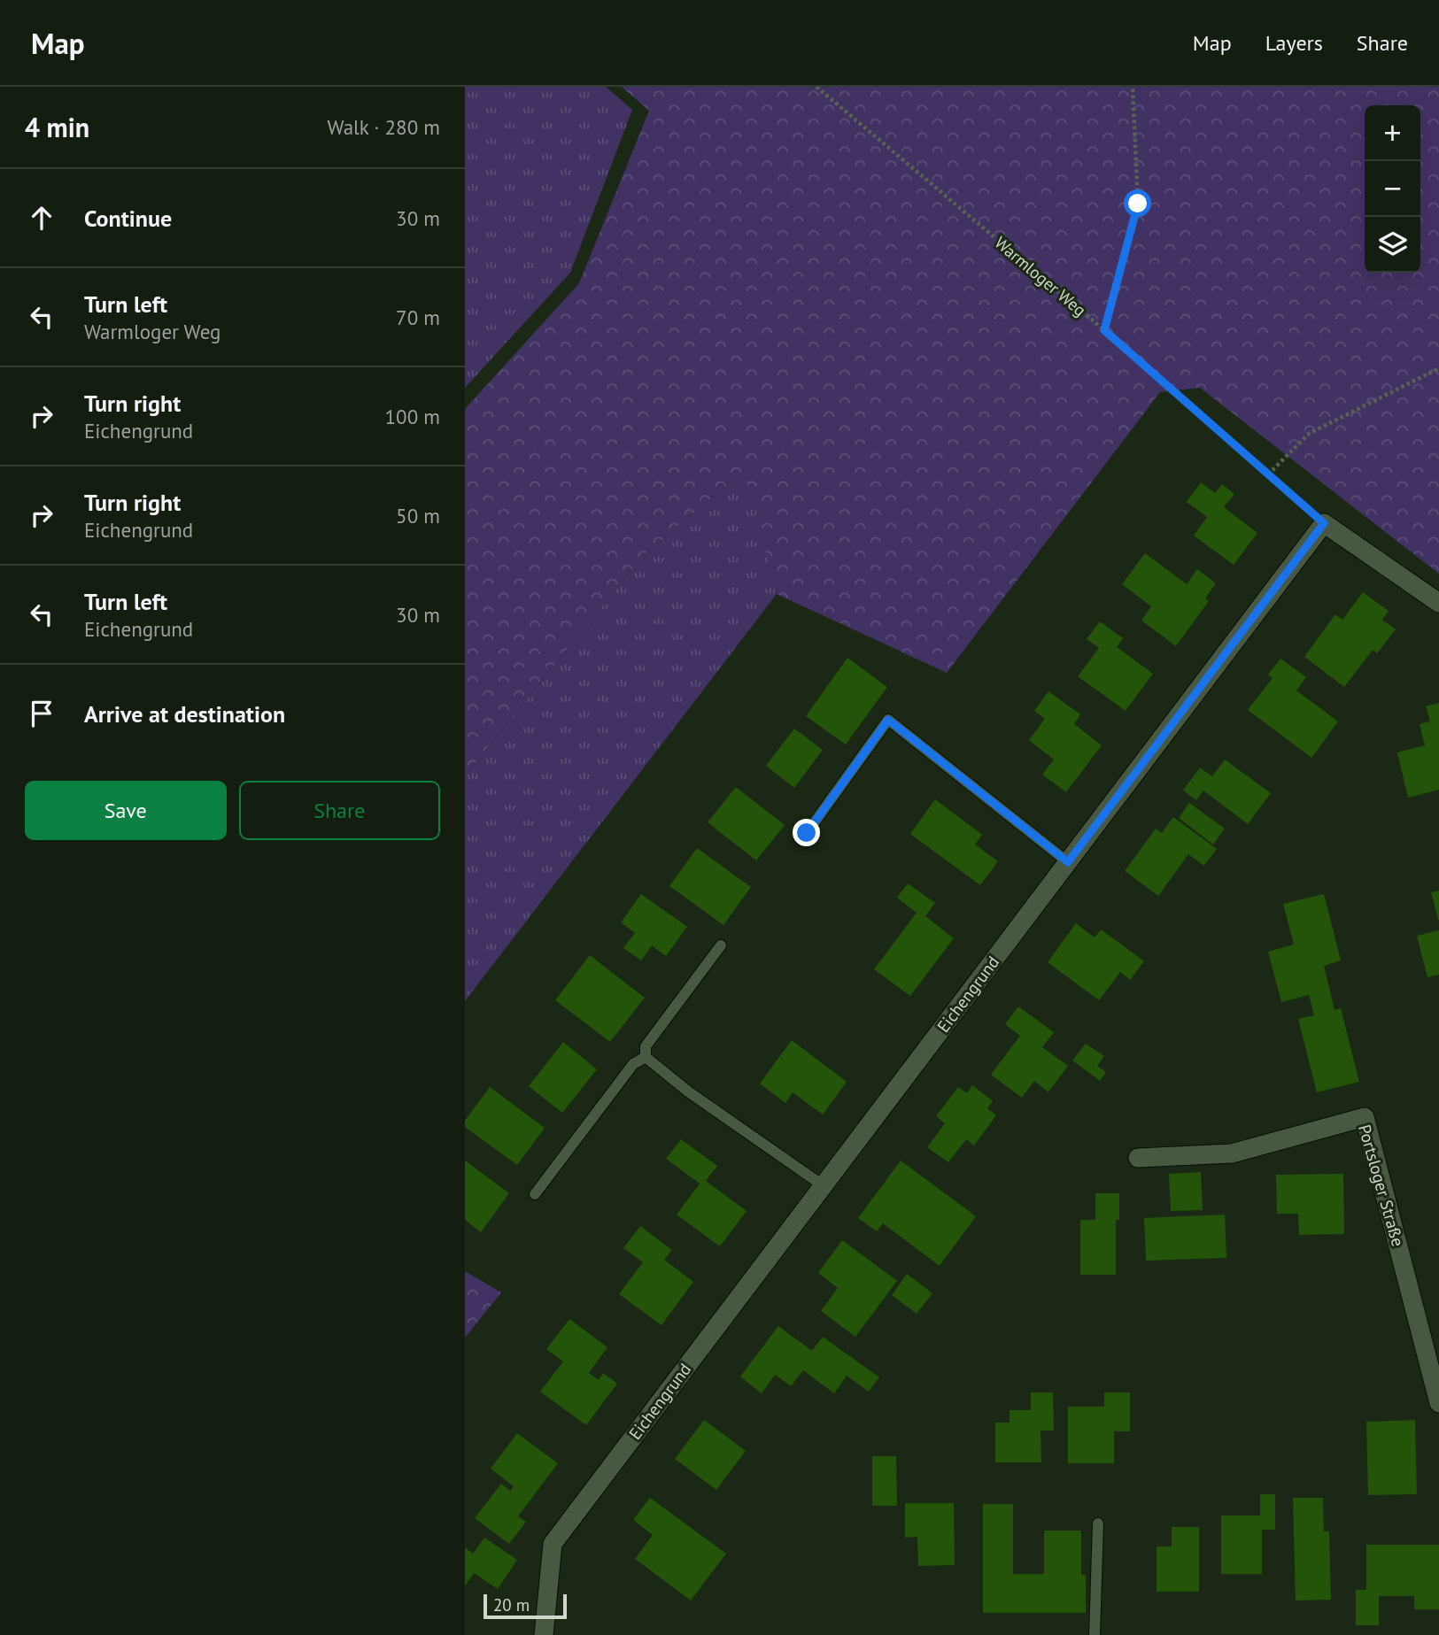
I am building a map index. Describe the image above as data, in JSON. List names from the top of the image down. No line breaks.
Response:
{"streets":{"street":["Eichengrund","Portsloger Straße"],"path":["Warmloger Weg"]},"crossings":[["Warmloger Weg","Eichengrund"]],"scale_bar":"20 m","page":{"header":"Map","nav":["Map","Layers","Share"],"heading":["4 min","Walk · 280 m"],"map_buttons":["+","−"],"list":[["Continue","30 m"],["Turn left","Warmloger Weg","70 m"],["Turn right","Eichengrund","100 m"],["Turn right","Eichengrund","50 m"],["Turn left","Eichengrund","30 m"],"Arrive at destination"],"buttons":["Save","Share"],"scale":"20 m"}}
